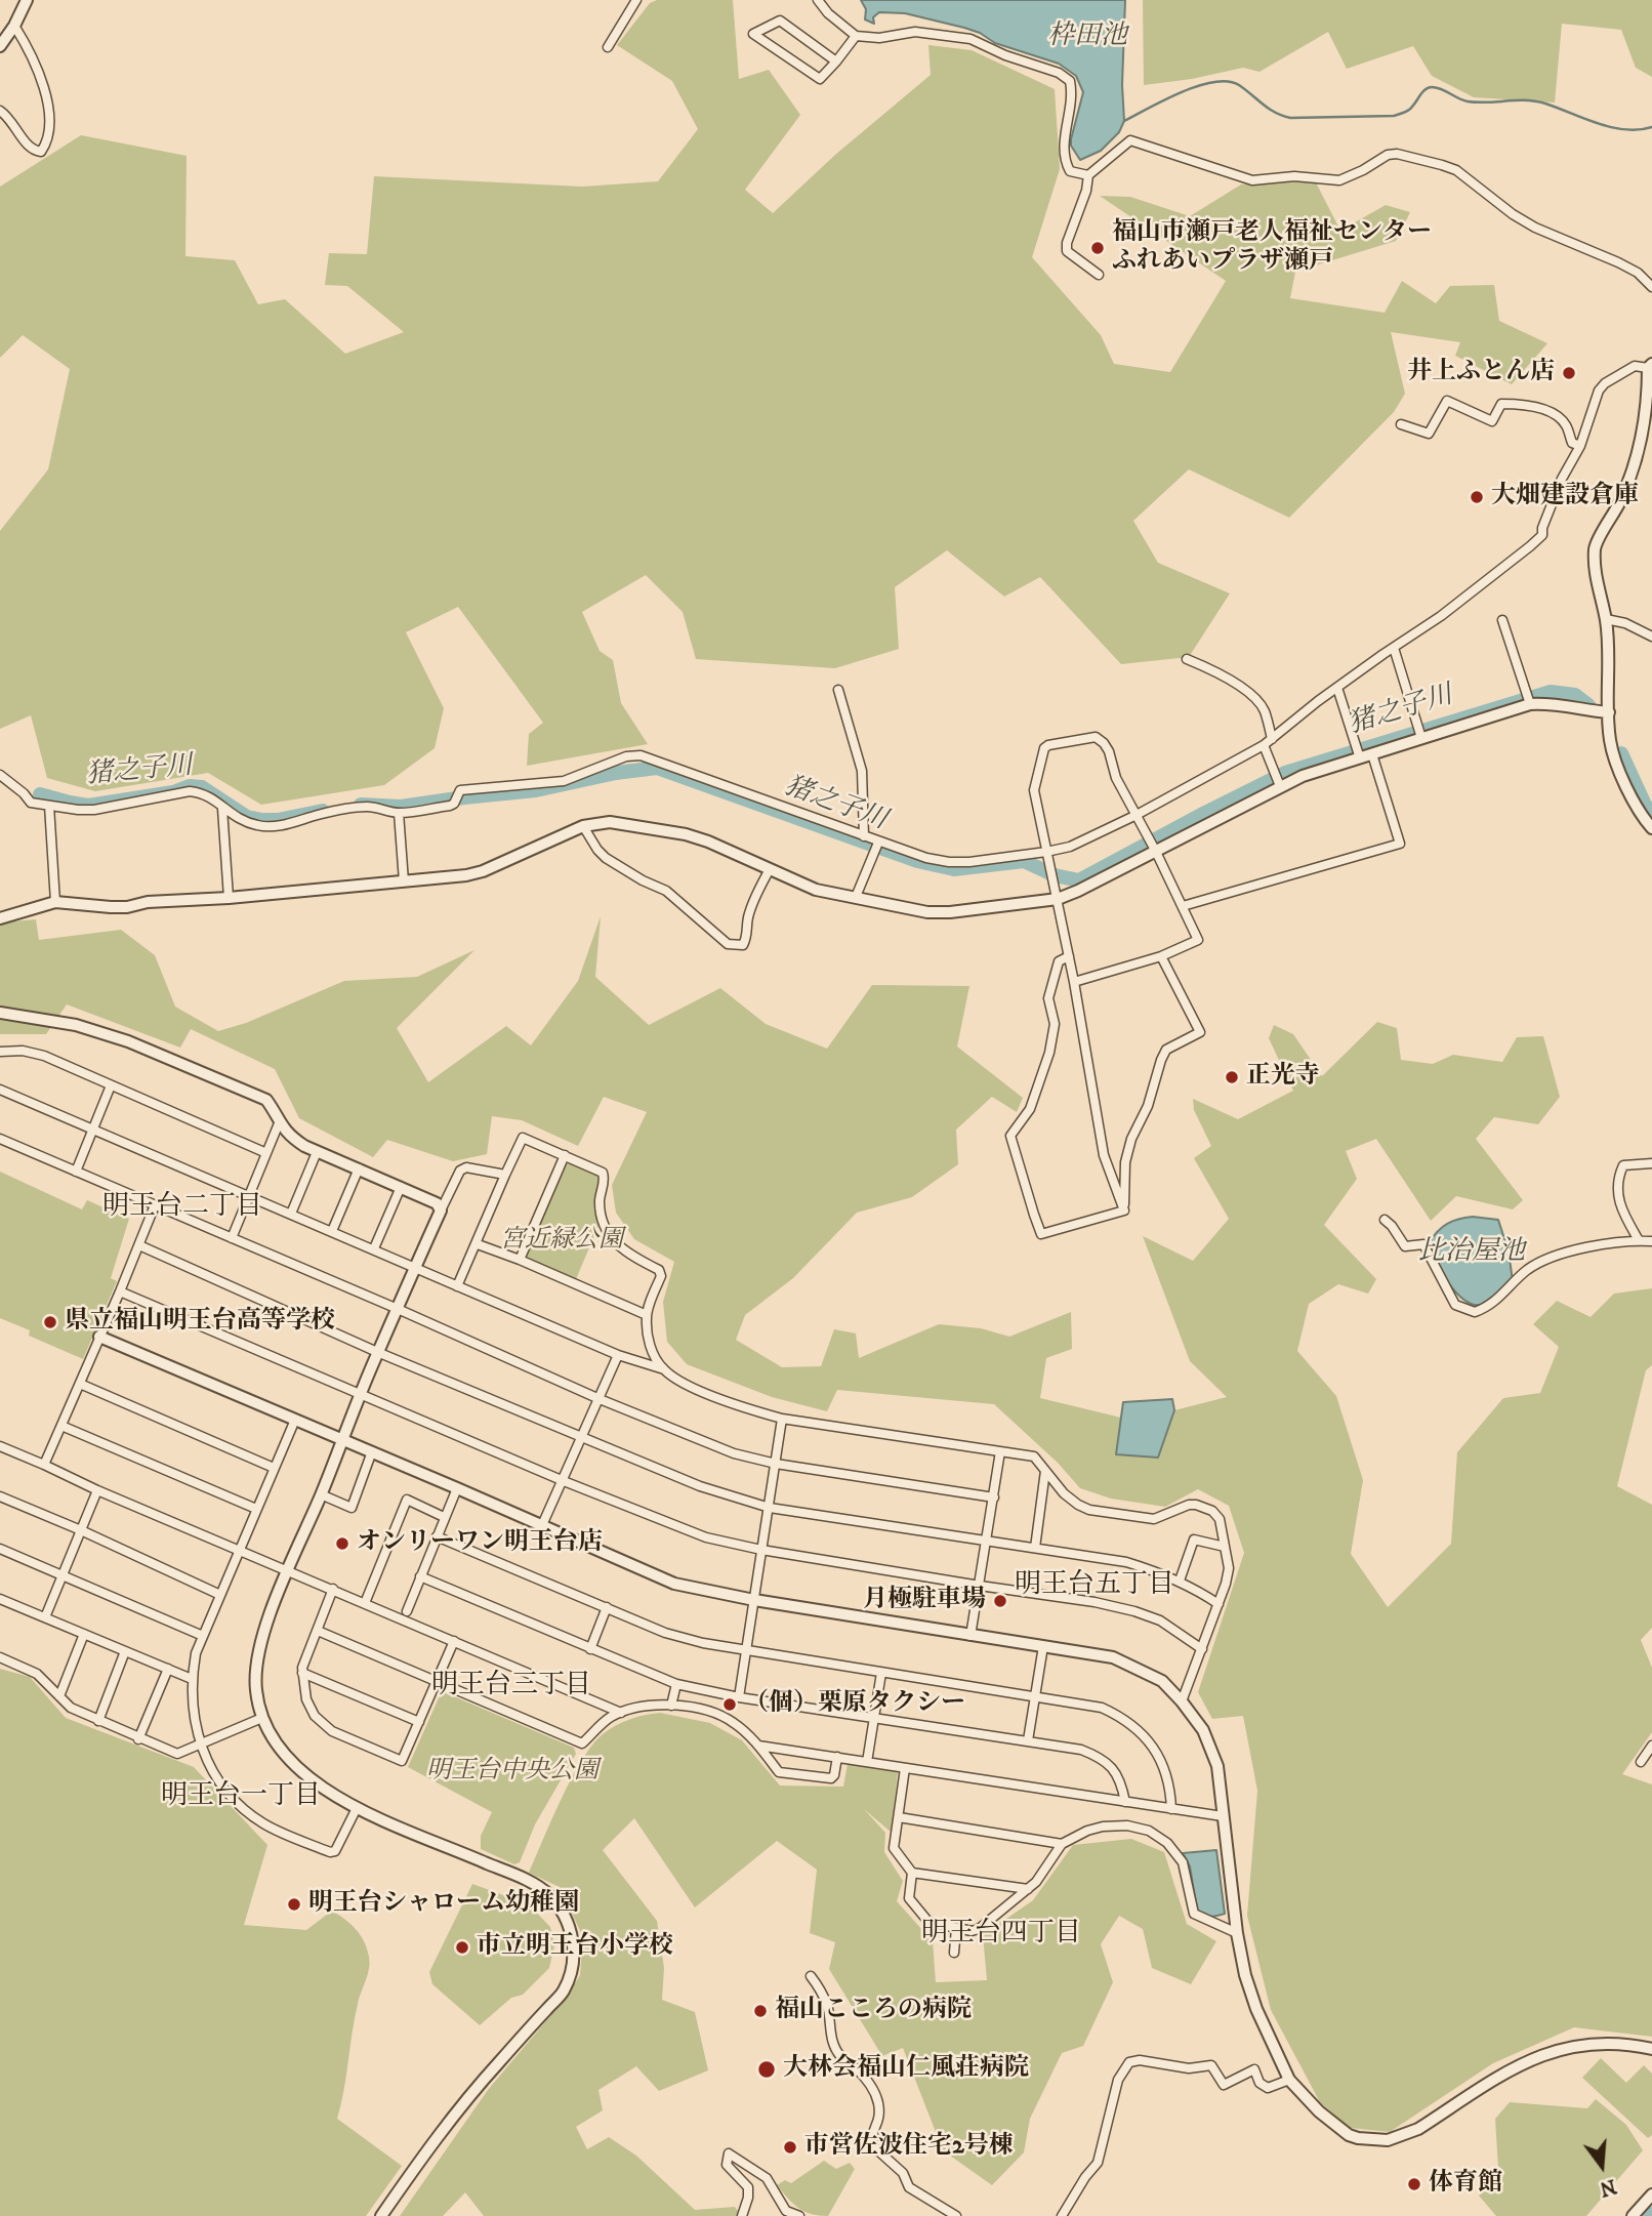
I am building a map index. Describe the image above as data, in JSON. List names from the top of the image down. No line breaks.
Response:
{"districts":["明王台二丁目","明王台五丁目","明王台三丁目","明王台一丁目","明王台四丁目"],"water":["枠田池","猪之子川","比治屋池"],"parks":["宮近緑公園","明王台中央公園"],"places":["福山市瀬戸老人福祉センター ふれあいプラザ瀬戸","井上ふとん店","大畑建設倉庫","正光寺","県立福山明王台高等学校","オンリーワン明王台店","月極駐車場","（個）栗原タクシー","明王台シャローム幼稚園","市立明王台小学校","福山こころの病院","大林会福山仁風荘病院","市営佐波住宅2号棟","体育館"],"north":"bottom"}
